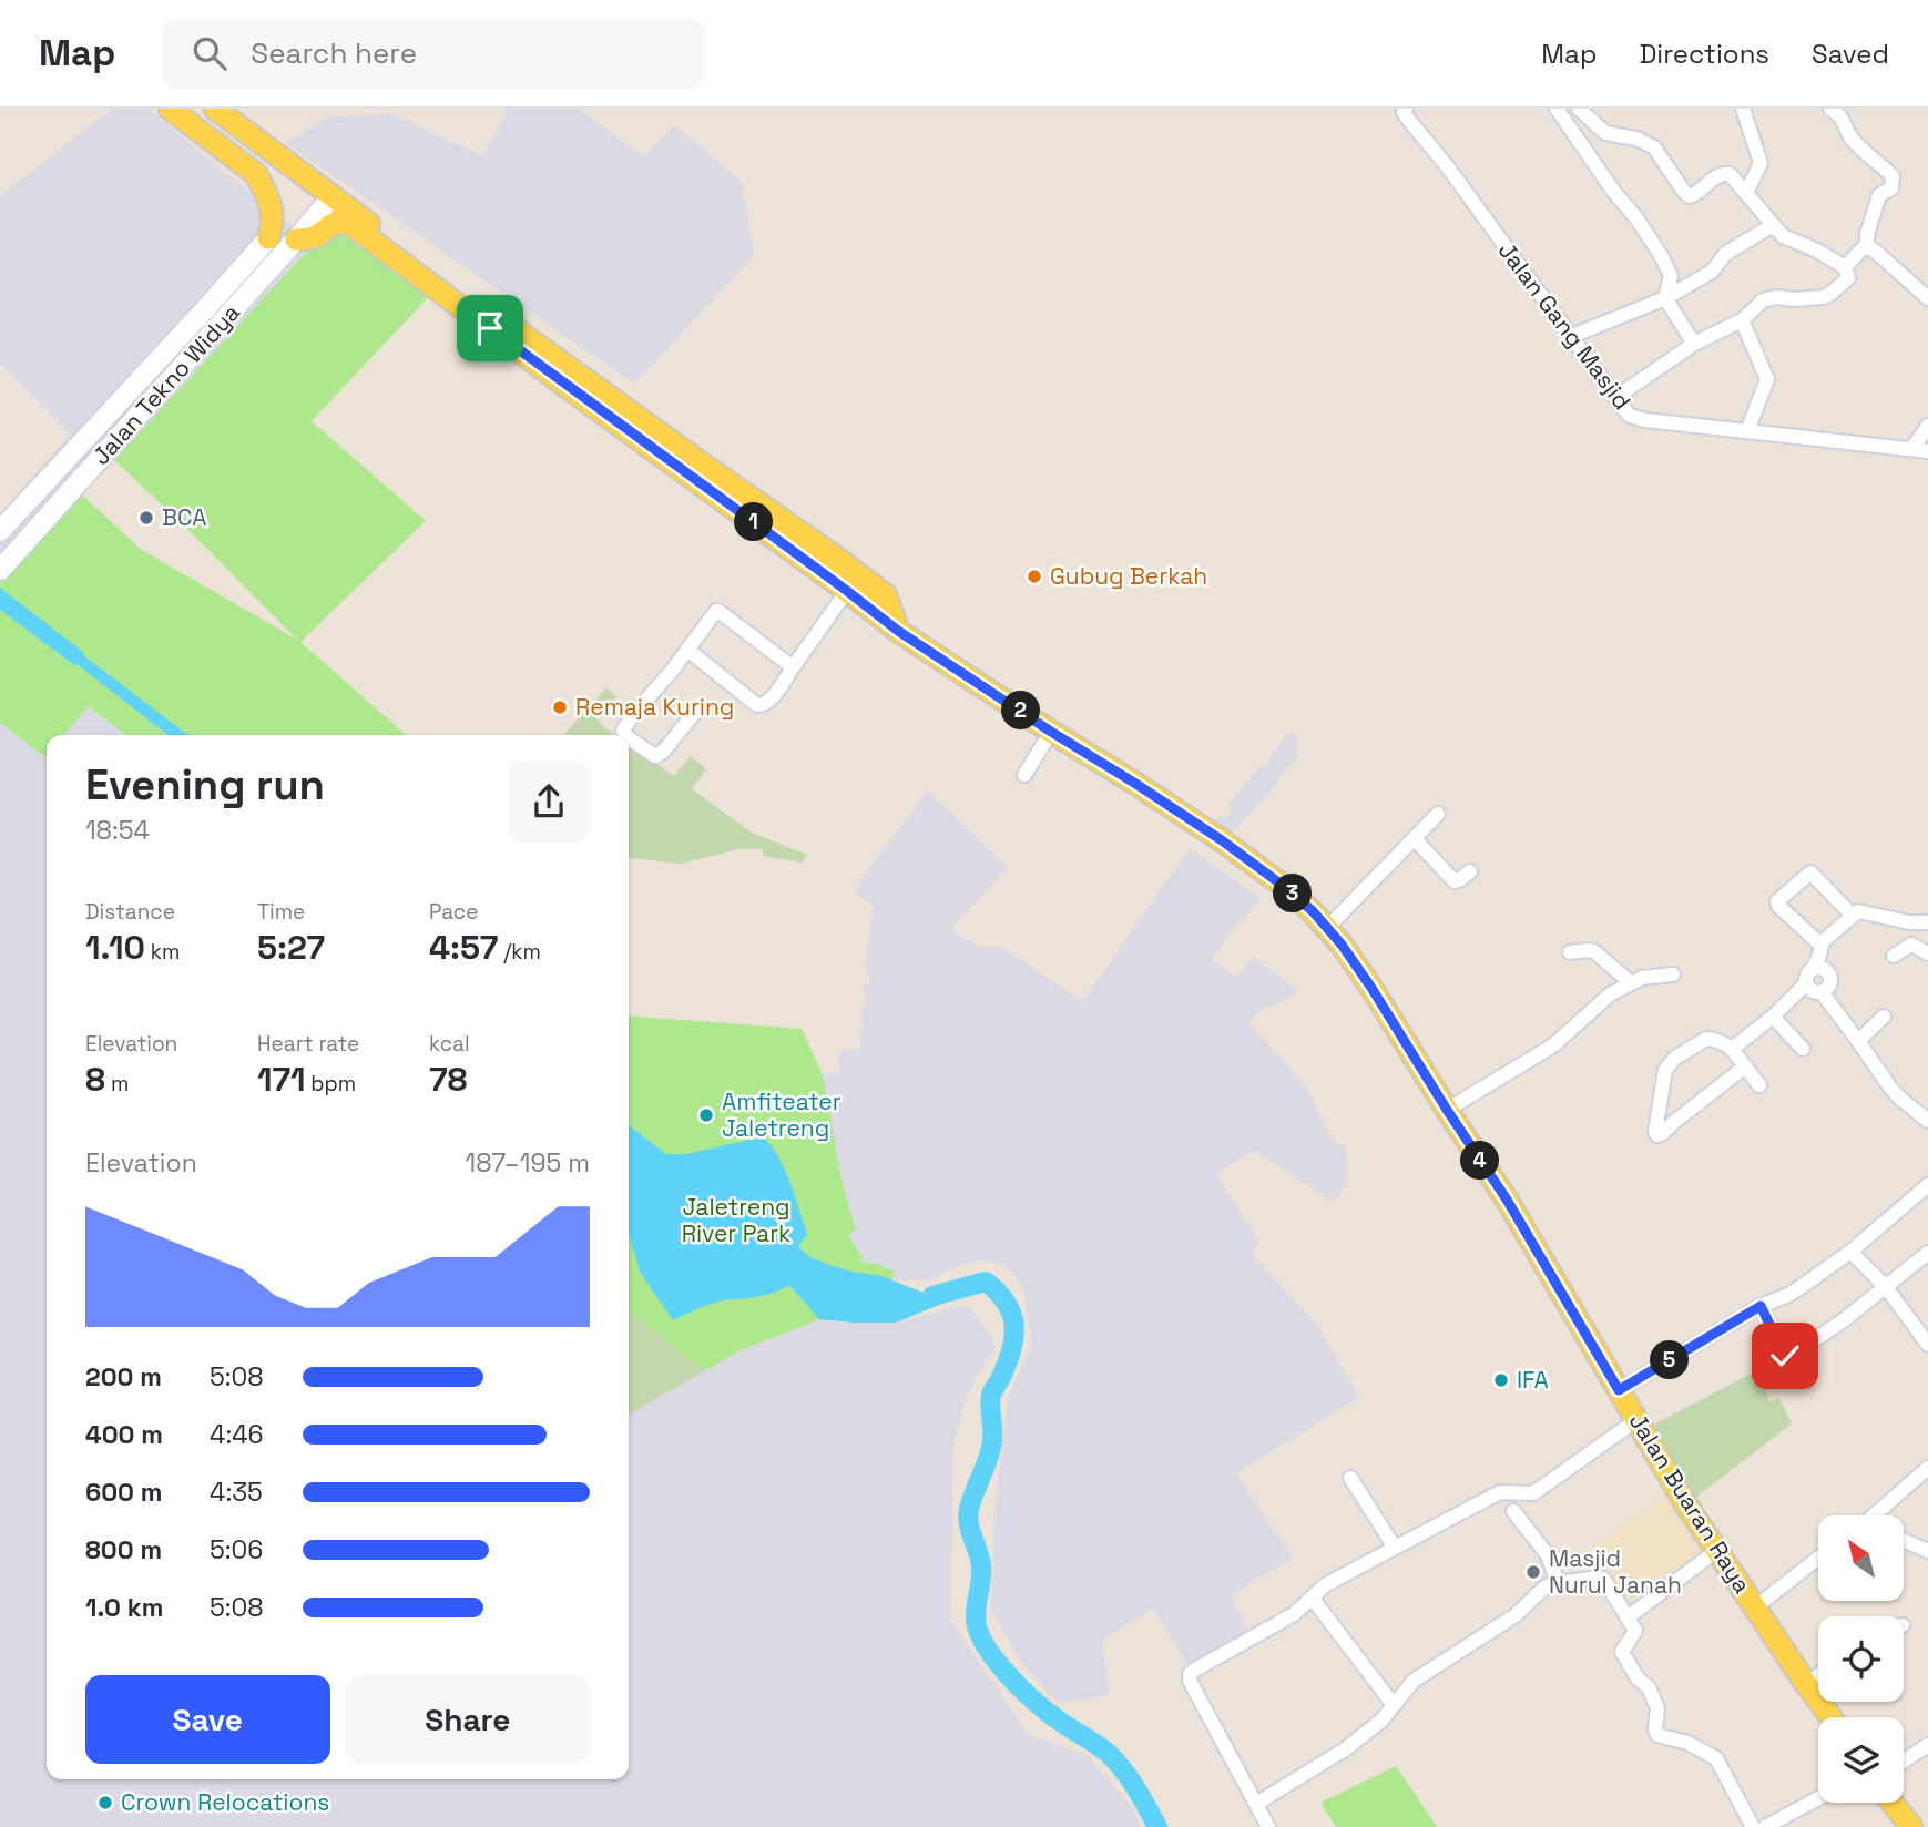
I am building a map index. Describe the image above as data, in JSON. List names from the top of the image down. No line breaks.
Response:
{"streets":{"main road":["Jalan Tekno Widya","Jalan Buaran Raya"],"street":["Jalan Gang Masjid"]},"crossings":[["Jalan Tekno Widya","Jalan Buaran Raya"]],"parks":["Jaletreng River Park"],"places":["BCA","Gubug Berkah","Remaja Kuring","Amfiteater Jaletreng","IFA","Masjid Nurul Janah","Crown Relocations"],"north":"top left","page":{"header":"Map","search":"Search here","nav":["Map","Directions","Saved"],"pins":["1","2","3","4","5"],"heading":["Evening run","18:54"],"stats":[["Distance","1.10 km"],["Time","5:27"],["Pace","4:57 /km"],["Elevation","8 m"],["Heart rate","171 bpm"],["kcal","78"]],"chart":["Elevation","187–195 m"],"list":[{"name":"200 m","note":"5:08"},{"name":"400 m","note":"4:46"},{"name":"600 m","note":"4:35"},{"name":"800 m","note":"5:06"},{"name":"1.0 km","note":"5:08"}],"buttons":["Save","Share"]}}
